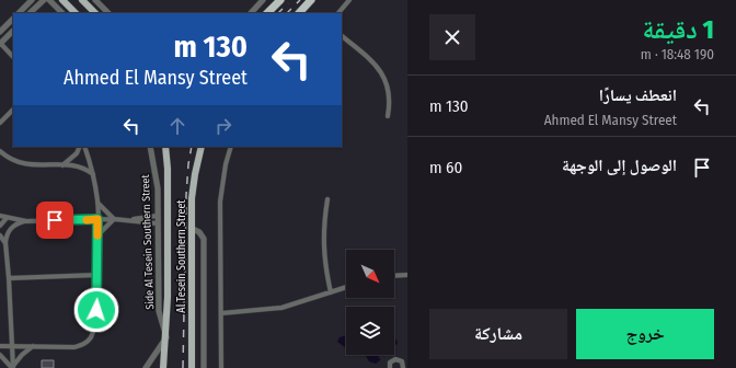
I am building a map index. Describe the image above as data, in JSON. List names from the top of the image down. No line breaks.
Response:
{"streets":{"main road":["Al Tesein Southern Street"],"street":["Side Al Tesein Southern Street"]},"crossings":[["Side Al Tesein Southern Street","Al Tesein Southern Street"]],"north":"bottom right","page":{"heading":["1 دقيقة","190 m · 18:48"],"turn":["130 m","Ahmed El Mansy Street"],"list":[{"name":"انعطف يسارًا","note":"Ahmed El Mansy Street","value":"130 m"},{"name":"الوصول إلى الوجهة","value":"60 m"}],"buttons":["خروج","مشاركة"]}}
